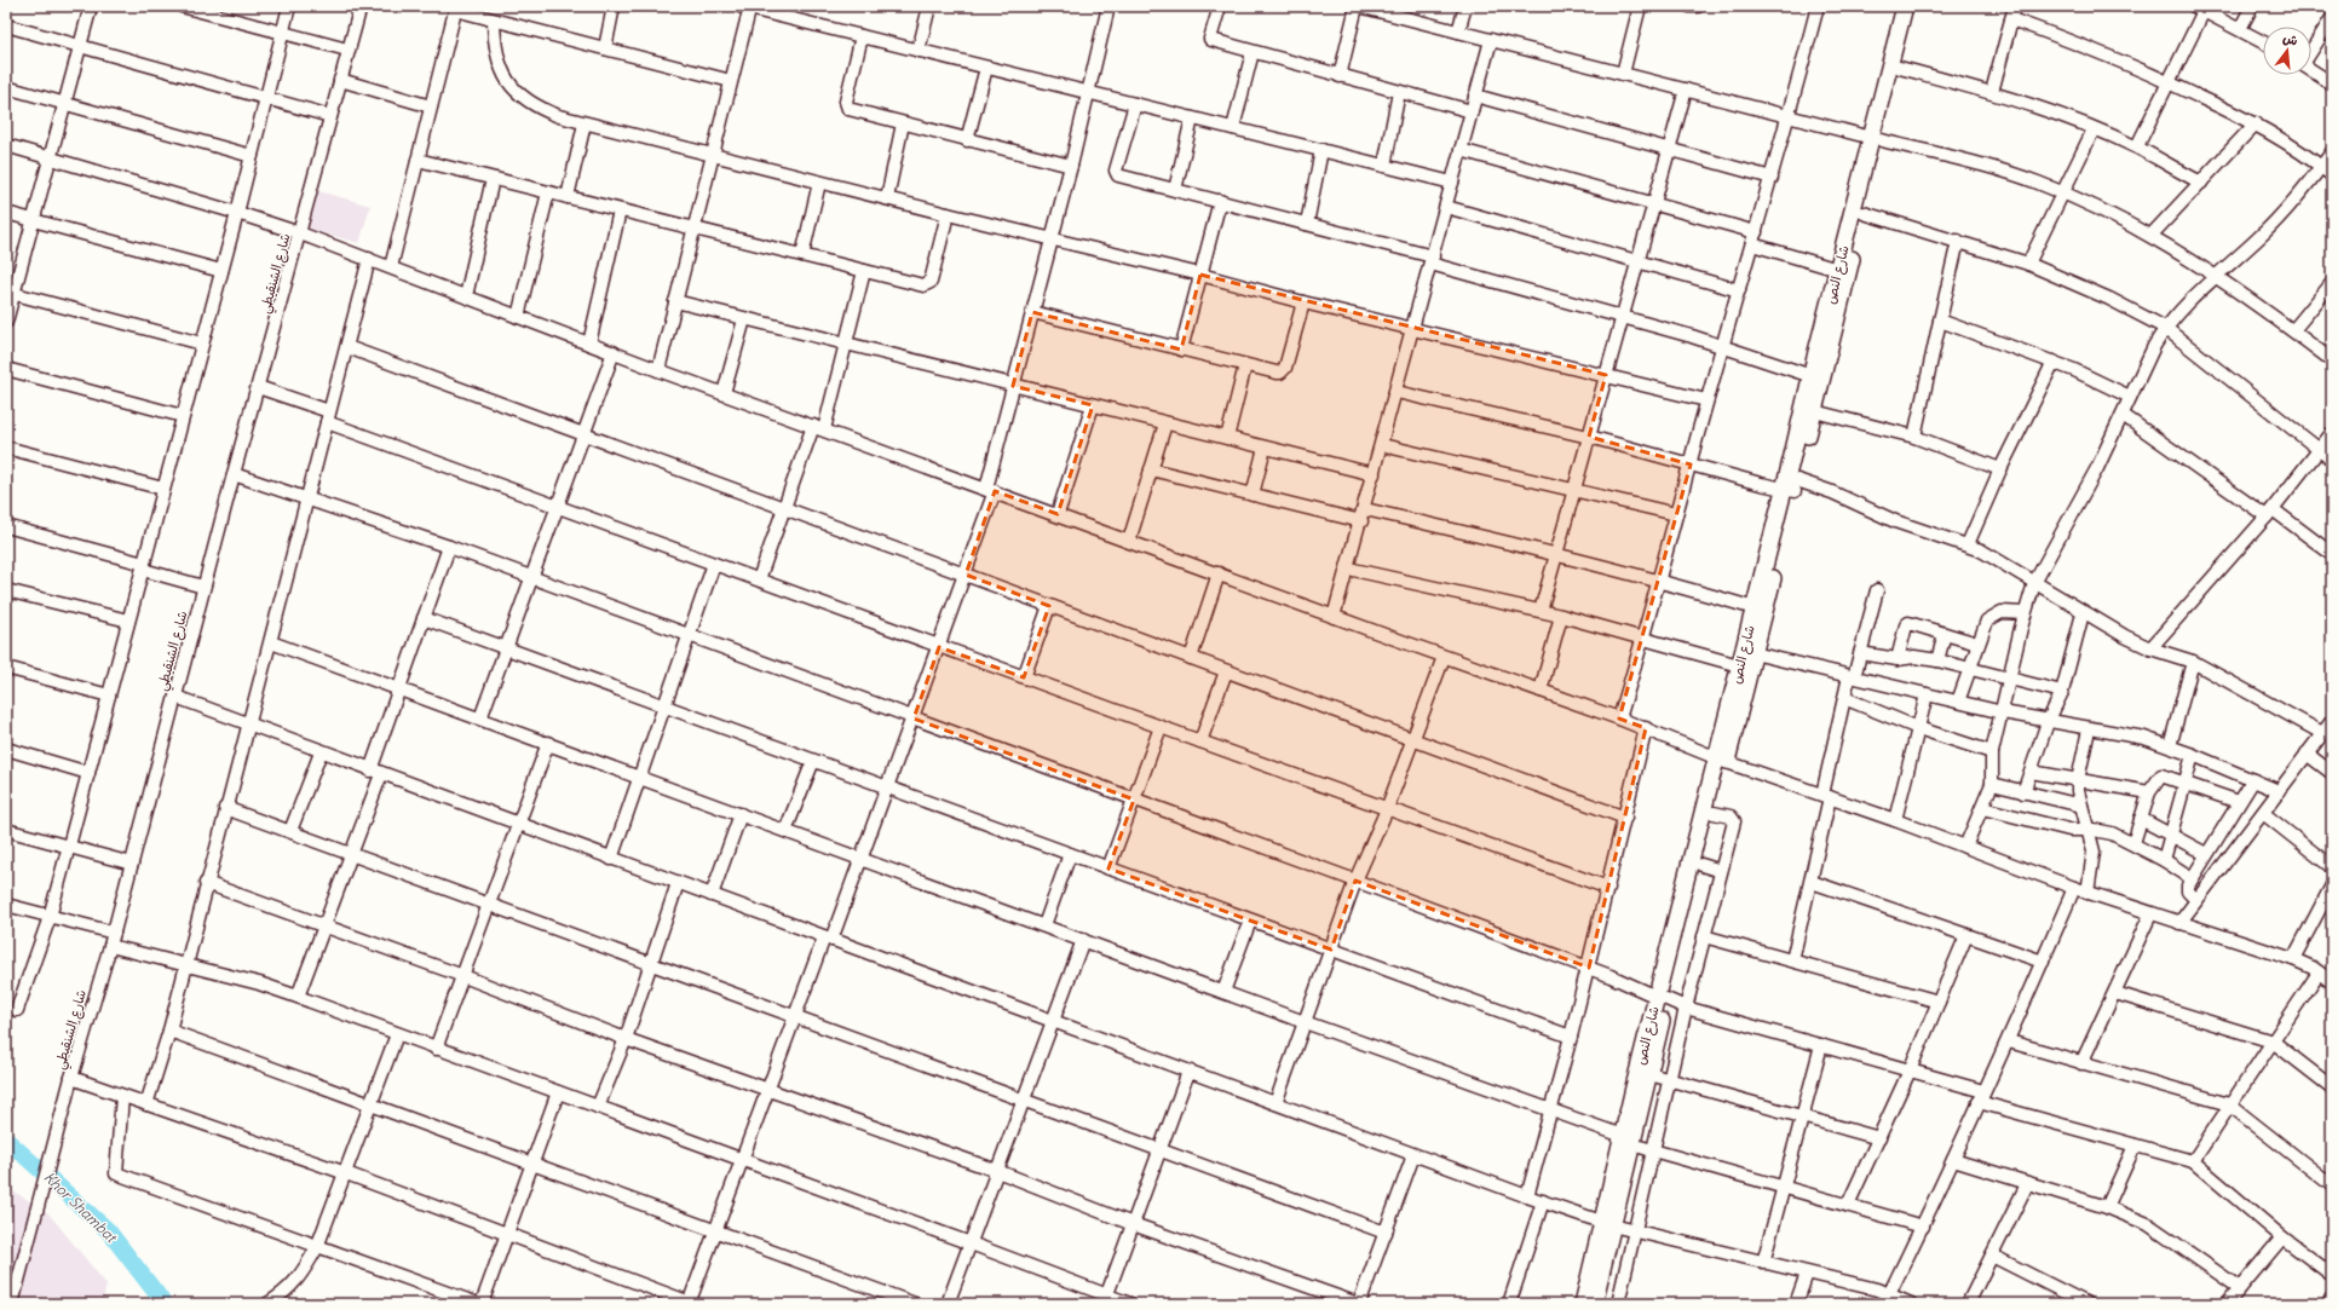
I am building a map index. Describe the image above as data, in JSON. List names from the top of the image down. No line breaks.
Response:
{"streets":{"main road":["شارع النص"],"street":["شارع الشنقيطي"]},"water":["Khor Shambat"],"north":"top"}
